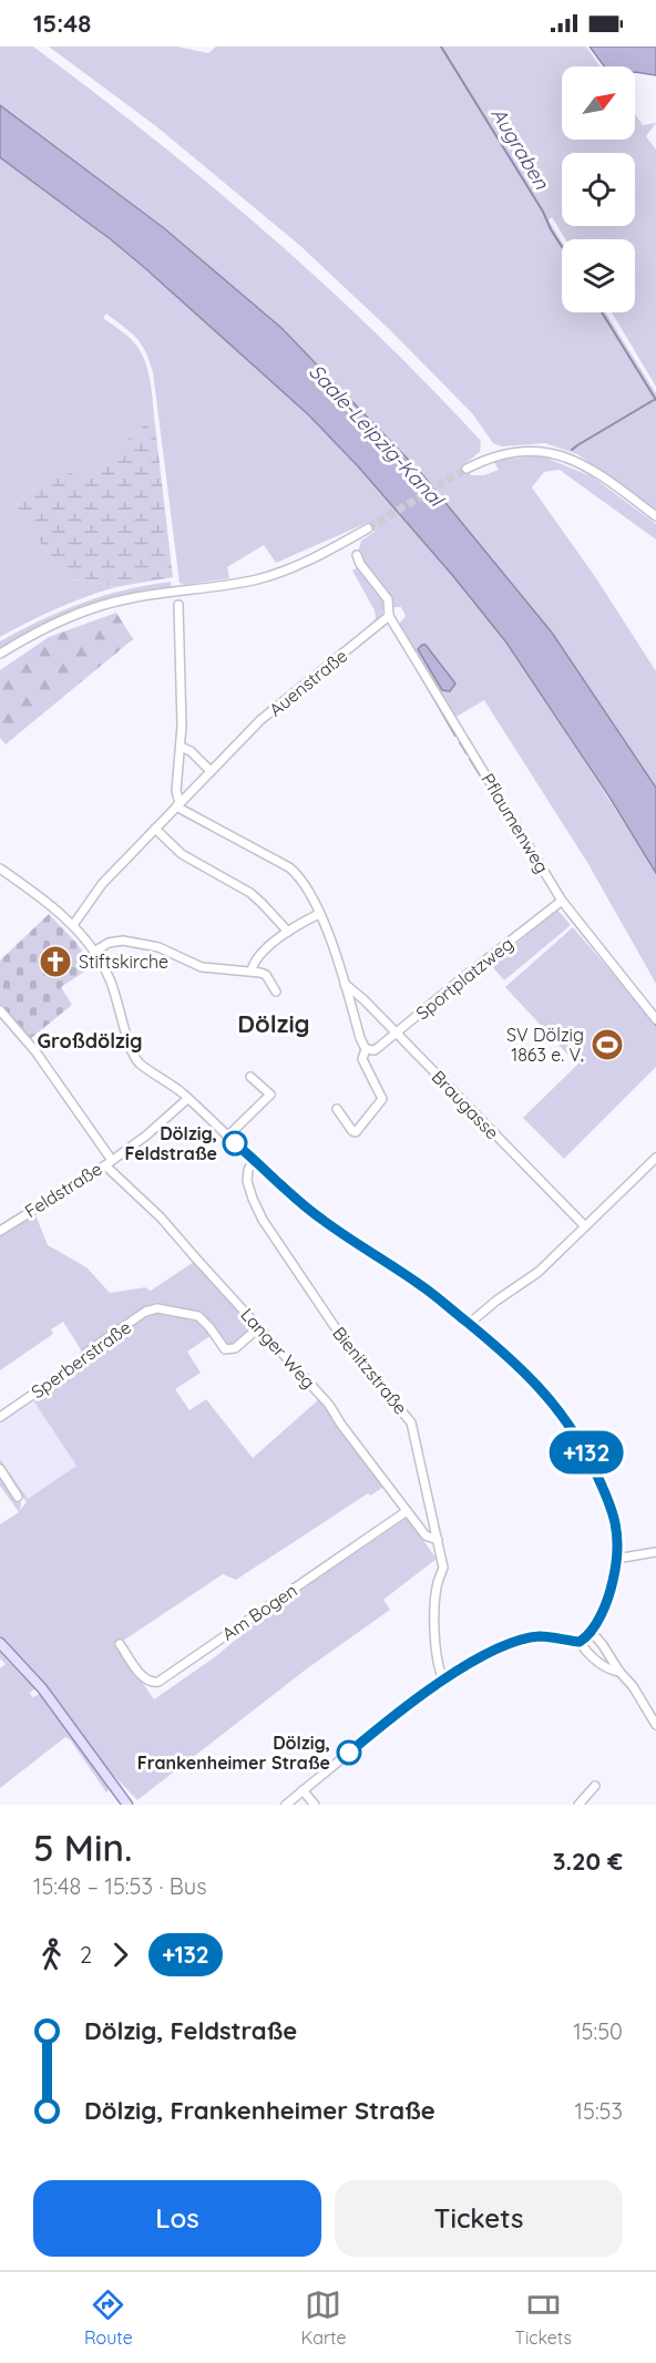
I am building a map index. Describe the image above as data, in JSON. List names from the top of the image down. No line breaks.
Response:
{"streets":{"street":["Auenstraße","Pflaumenweg","Sportplatzweg","Braugasse","Feldstraße","Langer Weg","Sperberstraße","Bienitzstraße","Am Bogen"]},"crossings":[["Auenstraße","Pflaumenweg"],["Auenstraße","Braugasse"],["Pflaumenweg","Sportplatzweg"],["Sportplatzweg","Braugasse"],["Feldstraße","Langer Weg"],["Langer Weg","Sperberstraße"],["Langer Weg","Bienitzstraße"],["Langer Weg","Am Bogen"]],"districts":["Dölzig","Großdölzig"],"water":["Augraben","Saale-Leipzig-Kanal"],"places":{"church":["Stiftskirche"],"sports":["SV Dölzig 1863 e. V."],"other":["Dölzig, Feldstraße","Dölzig, Frankenheimer Straße"]},"lines":["bus line +132"],"north":"top right","page":{"status":"15:48","on_map":"+132","heading":["5 Min.","15:48 – 15:53 · Bus","3.20 €"],"legs":["2","+132"],"list":[{"name":"Dölzig, Feldstraße","value":"15:50"},{"name":"Dölzig, Frankenheimer Straße","value":"15:53"}],"buttons":["Los","Tickets"],"tabs":["Route","Karte","Tickets"]}}
